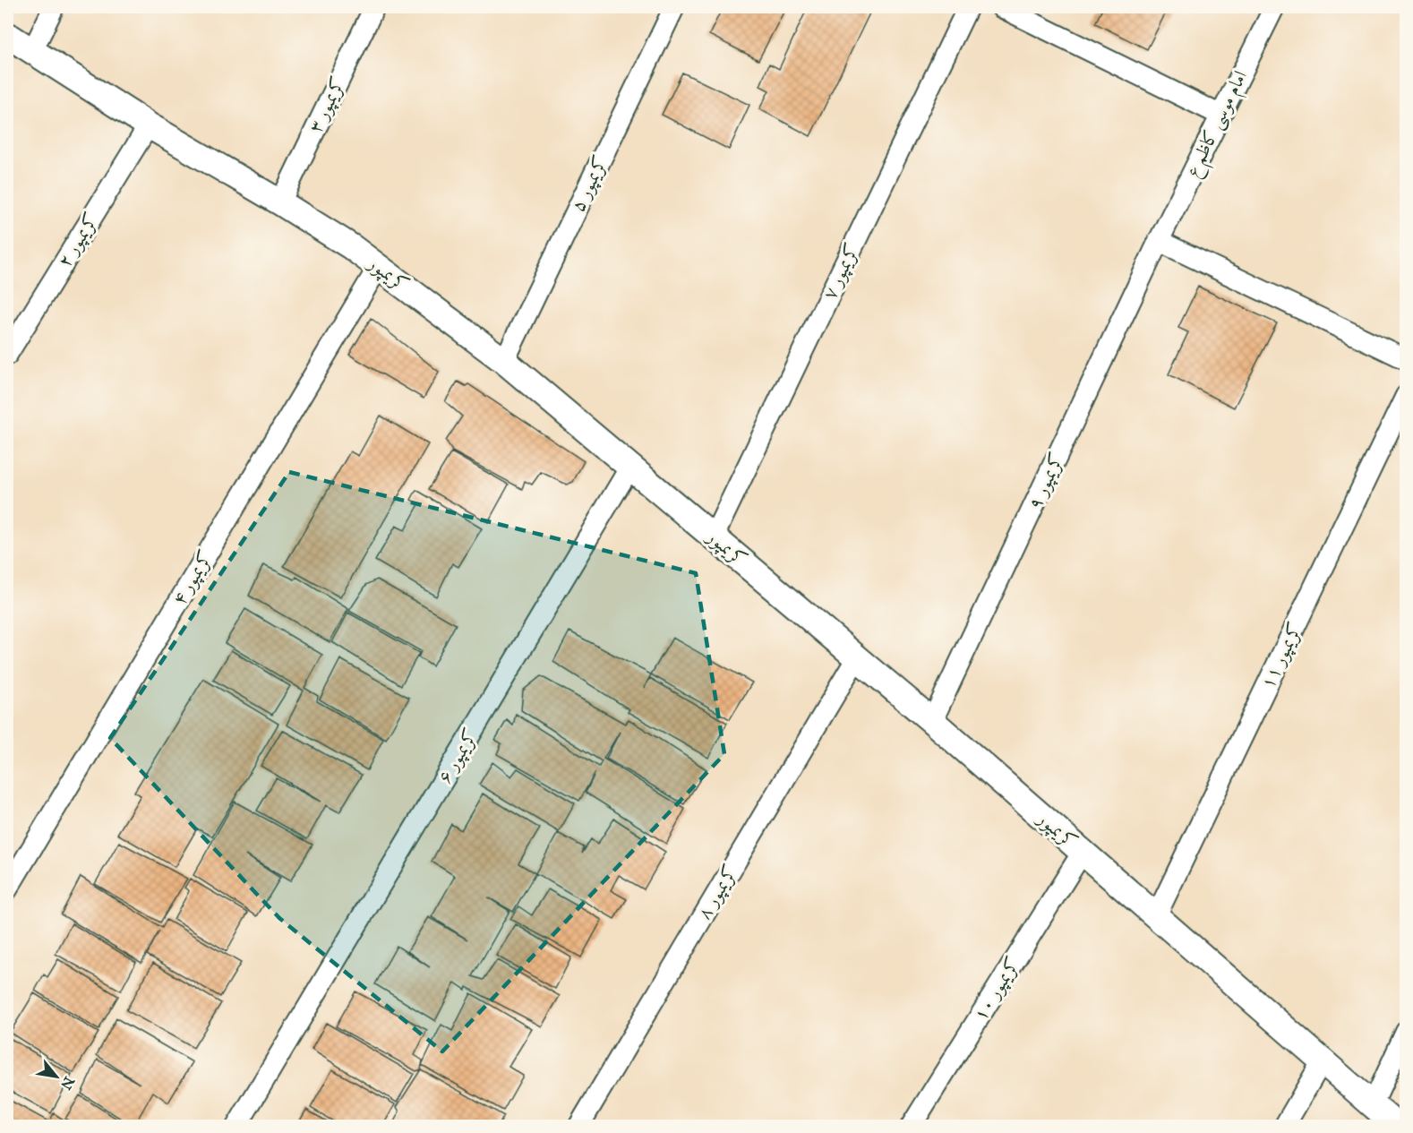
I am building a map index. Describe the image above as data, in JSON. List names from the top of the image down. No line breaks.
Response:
{"streets":{"street":["کریمپور ۳","امام موسی کاظم ع","کریمپور ۵","کریمپور ۲","کریمپور ۷","کریمپور","کریمپور ۹","کریمپور ۴","کریمپور ۱۱","کریمپور ۶","کریمپور ۸","کریمپور ۱۰"]},"crossings":[["کریمپور ۳","کریمپور"],["امام موسی کاظم ع","کریمپور ۹"],["کریمپور ۵","کریمپور"],["کریمپور ۲","کریمپور"],["کریمپور ۷","کریمپور"],["کریمپور","کریمپور ۹"],["کریمپور","کریمپور ۴"],["کریمپور","کریمپور ۱۱"],["کریمپور","کریمپور ۶"],["کریمپور","کریمپور ۸"],["کریمپور","کریمپور ۱۰"]],"north":"bottom right"}
